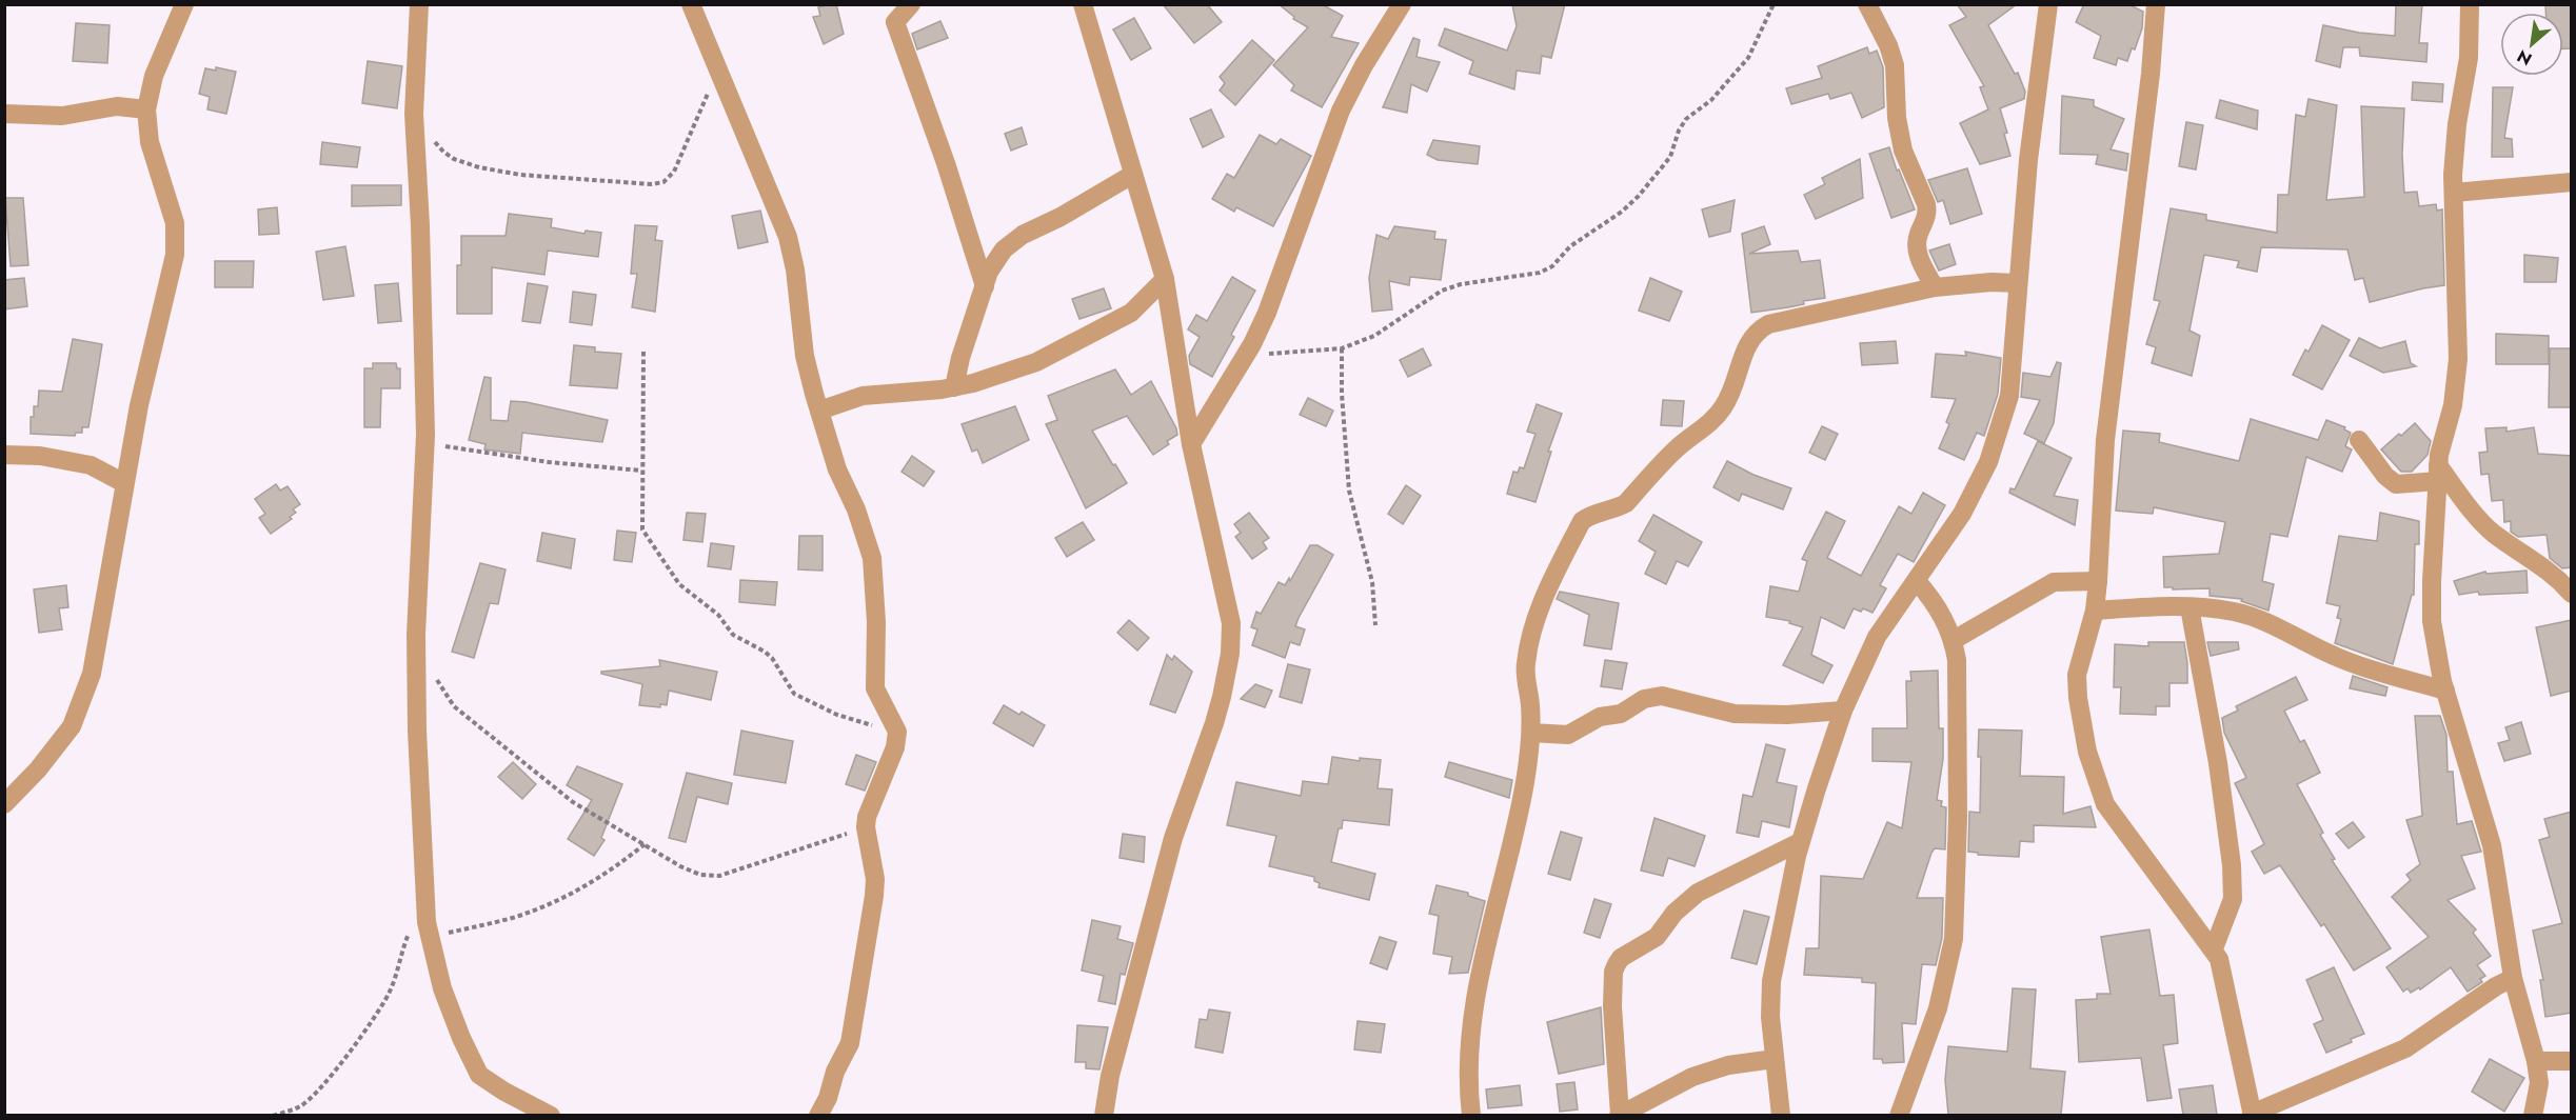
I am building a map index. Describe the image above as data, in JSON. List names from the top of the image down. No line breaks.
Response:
{"north":"bottom left"}
